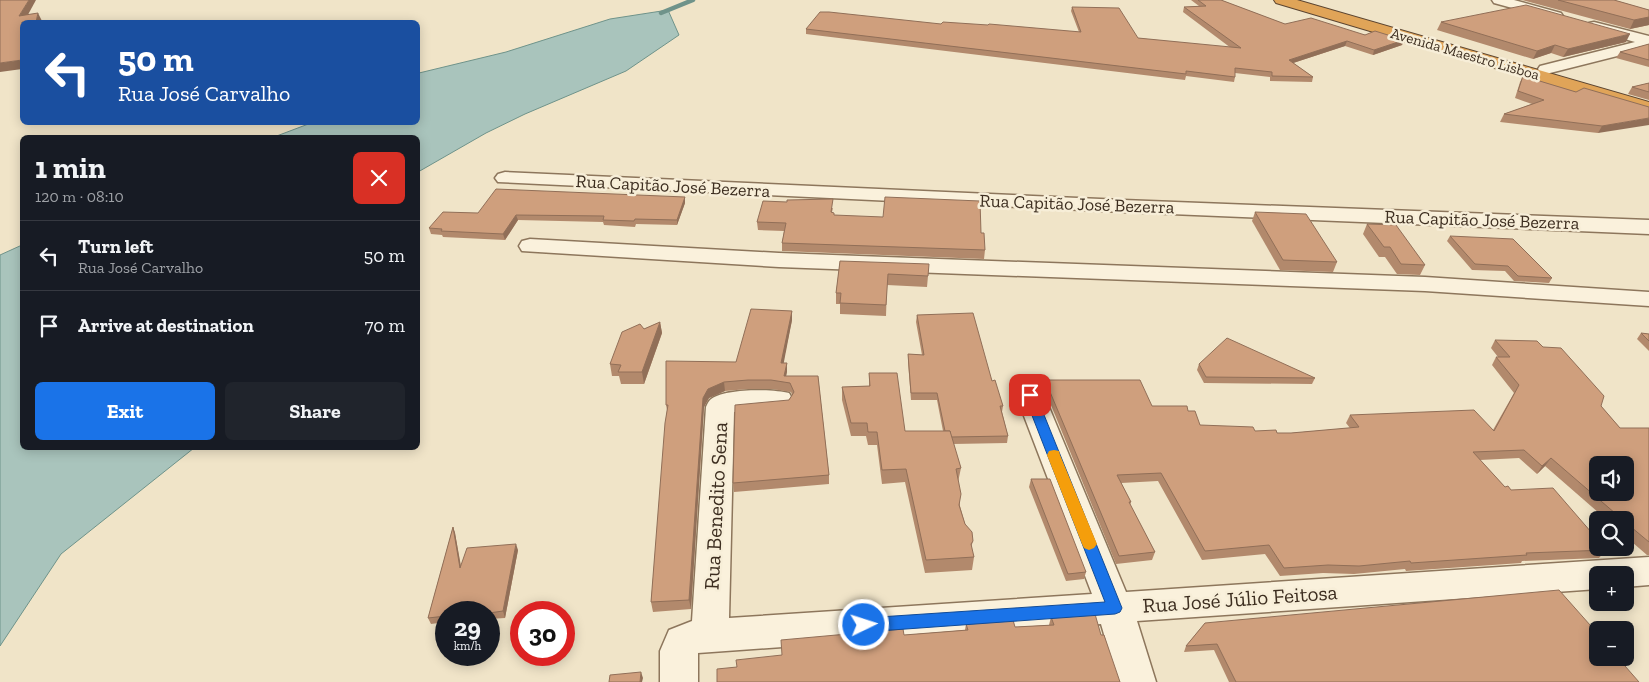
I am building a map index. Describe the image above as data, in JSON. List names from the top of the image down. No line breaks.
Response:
{"streets":{"highway":["Avenida Maestro Lisboa"],"street":["Rua Capitão José Bezerra","Rua Benedito Sena","Rua José Júlio Feitosa"]},"crossings":[["Rua Benedito Sena","Rua José Júlio Feitosa"]],"page":{"turn":["50 m","Rua José Carvalho"],"heading":["1 min","120 m · 08:10"],"list":[{"name":"Turn left","note":"Rua José Carvalho","value":"50 m"},{"name":"Arrive at destination","value":"70 m"}],"buttons":["Exit","Share"],"map_buttons":["+","−"],"speed":"29 km/h","limit":"30"}}
